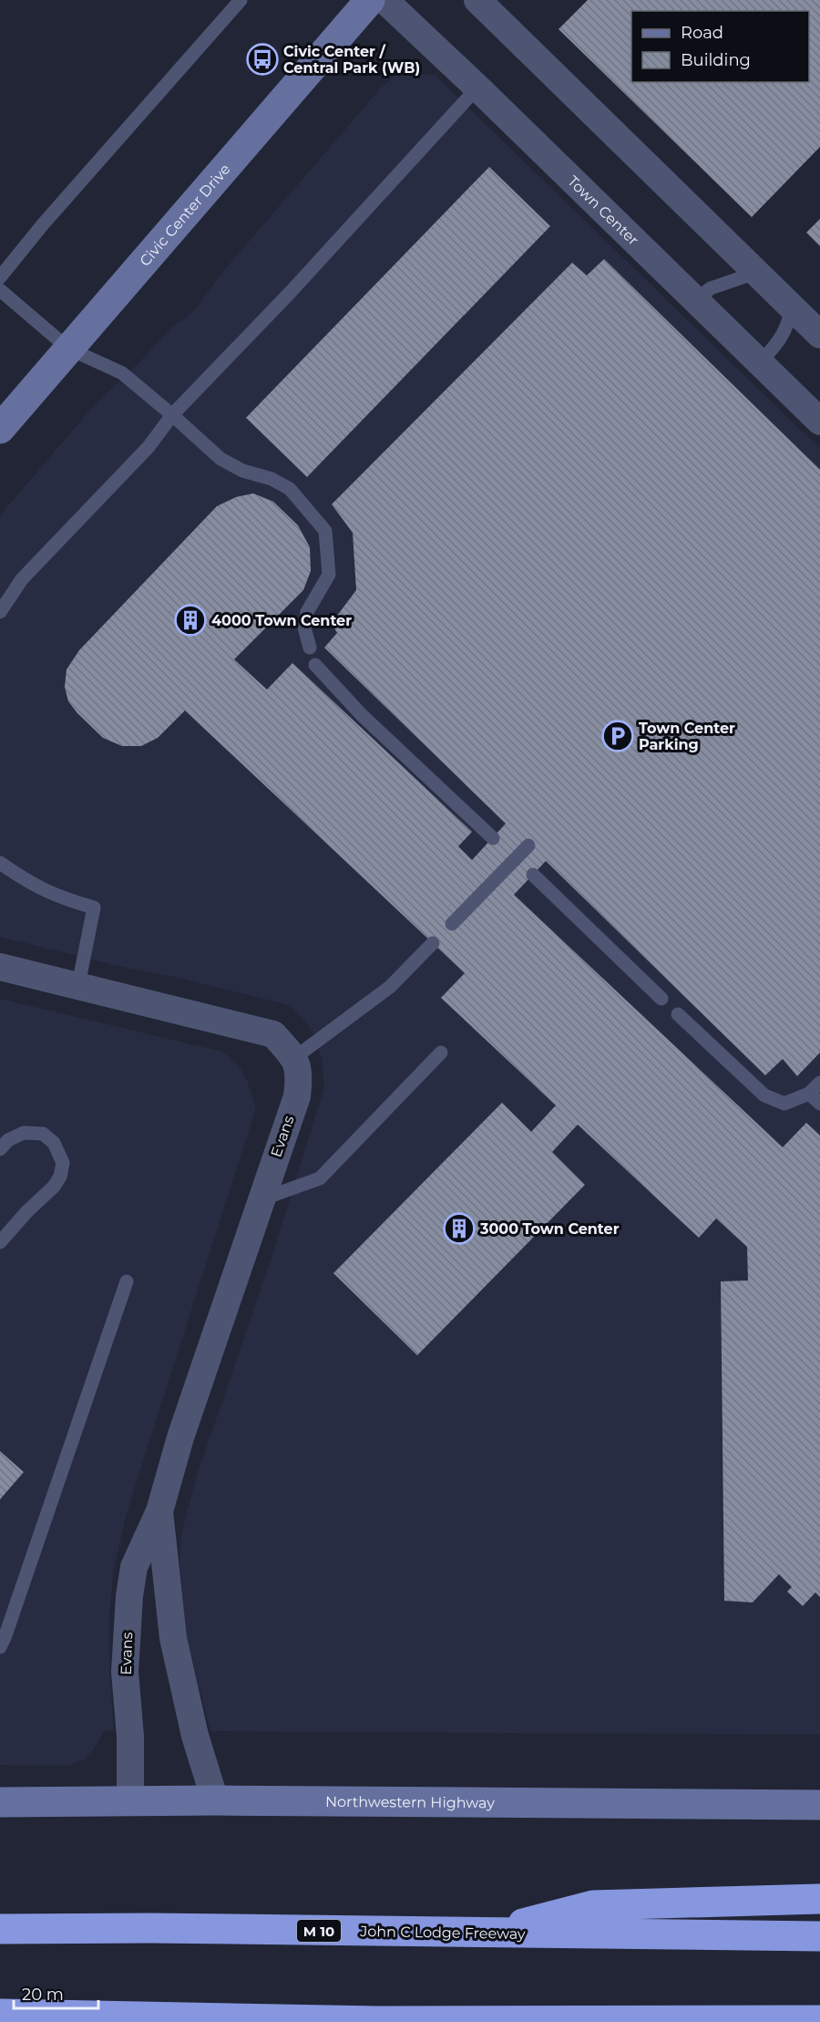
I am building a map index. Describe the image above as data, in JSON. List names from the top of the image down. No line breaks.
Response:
{"streets":{"highway":["M 10","John C Lodge Freeway"],"main road":["Civic Center Drive","Northwestern Highway"],"street":["Town Center","Evans"]},"crossings":[["Evans","Northwestern Highway"]],"places":{"bus stop":["Civic Center / Central Park (WB)"],"building":["4000 Town Center","3000 Town Center"],"parking":["Town Center Parking"]},"legend":["Road","Building"],"scale_bar":"20 m"}
